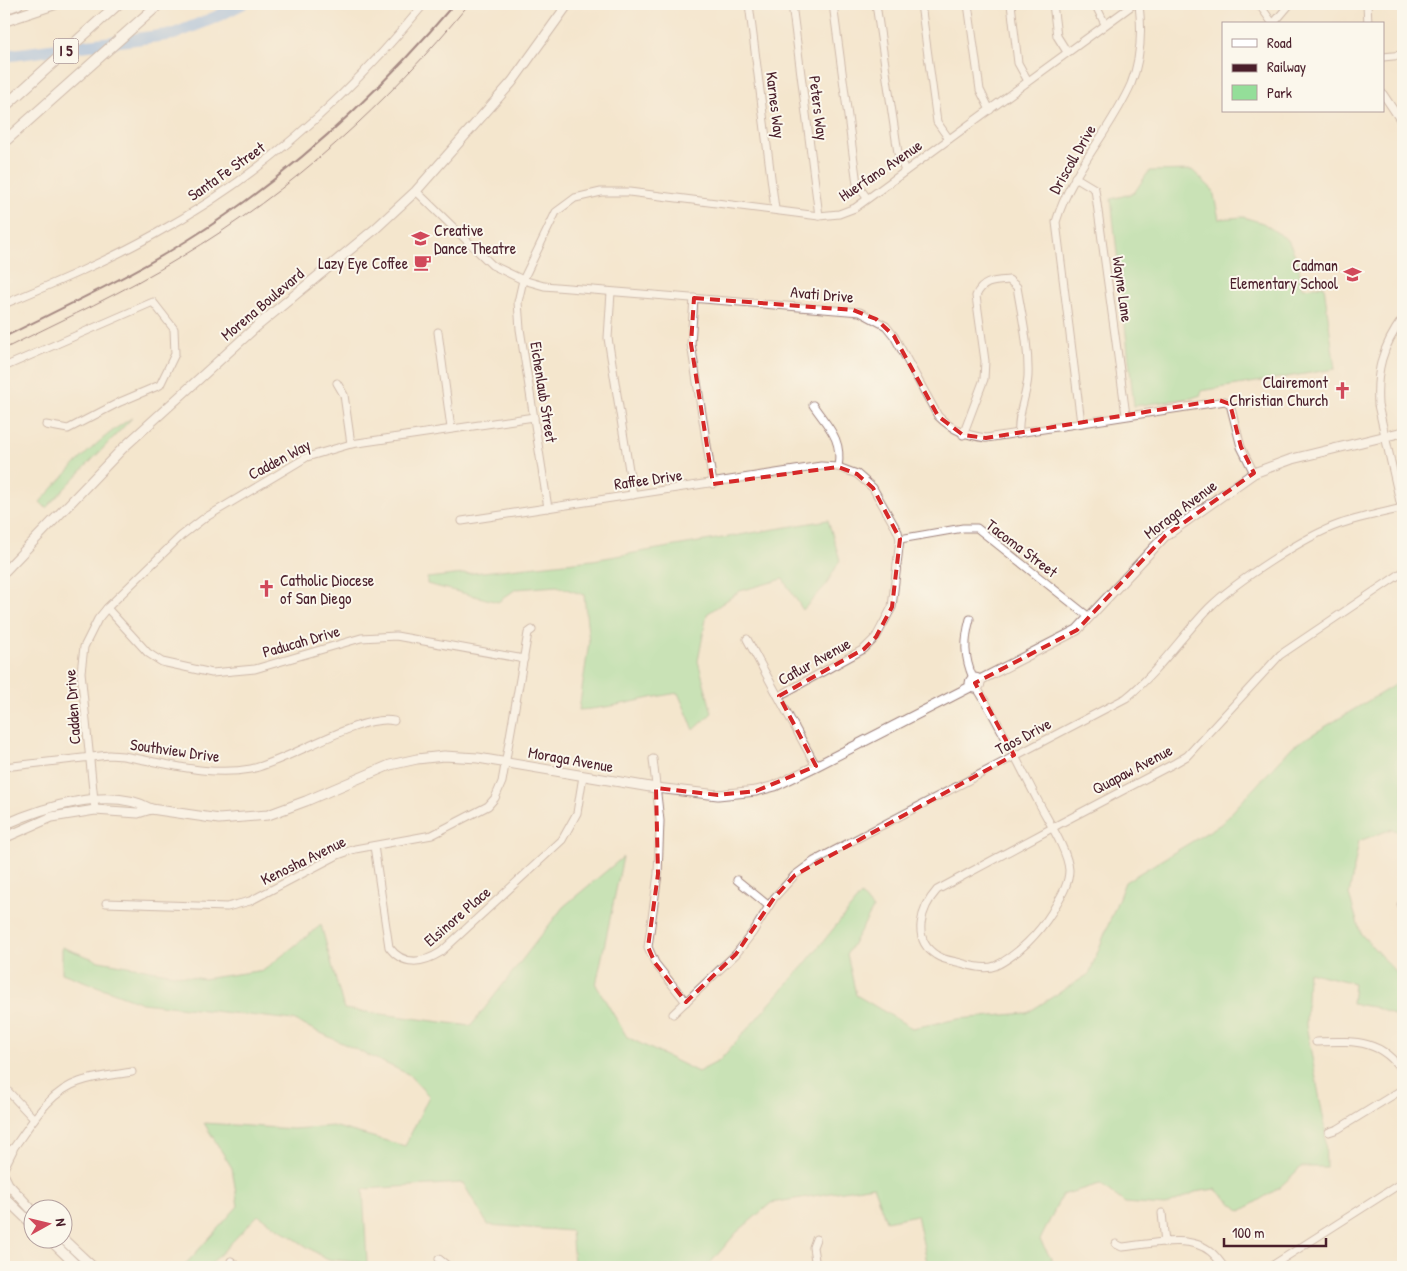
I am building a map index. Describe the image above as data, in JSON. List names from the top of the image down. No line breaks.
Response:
{"streets":{"highway":["I 5"],"main road":["Morena Boulevard","Moraga Avenue"],"street":["Karnes Way","Peters Way","Driscoll Drive","Huerfano Avenue","Santa Fe Street","Wayne Lane","Avati Drive","Eichenlaub Street","Cadden Way","Raffee Drive","Tacoma Street","Paducah Drive","Caflur Avenue","Cadden Drive","Taos Drive","Southview Drive","Quapaw Avenue","Kenosha Avenue","Elsinore Place"]},"crossings":[["Karnes Way","Huerfano Avenue"],["Peters Way","Huerfano Avenue"],["Driscoll Drive","Wayne Lane"],["Driscoll Drive","Avati Drive"],["Huerfano Avenue","Avati Drive"],["Huerfano Avenue","Eichenlaub Street"],["Wayne Lane","Avati Drive"],["Avati Drive","Morena Boulevard"],["Avati Drive","Eichenlaub Street"],["Avati Drive","Moraga Avenue"],["Eichenlaub Street","Cadden Way"],["Eichenlaub Street","Raffee Drive"],["Cadden Way","Paducah Drive"],["Cadden Way","Cadden Drive"],["Moraga Avenue","Tacoma Street"],["Moraga Avenue","Cadden Drive"],["Moraga Avenue","Kenosha Avenue"],["Moraga Avenue","Elsinore Place"],["Tacoma Street","Caflur Avenue"],["Paducah Drive","Cadden Drive"],["Paducah Drive","Kenosha Avenue"],["Cadden Drive","Southview Drive"],["Kenosha Avenue","Elsinore Place"]],"places":{"school or university":["Creative Dance Theatre","Cadman Elementary School"],"cafe":["Lazy Eye Coffee"],"church":["Clairemont Christian Church","Catholic Diocese of San Diego"]},"legend":["Road","Railway","Park"],"scale_bar":"100 m","north":"right"}
